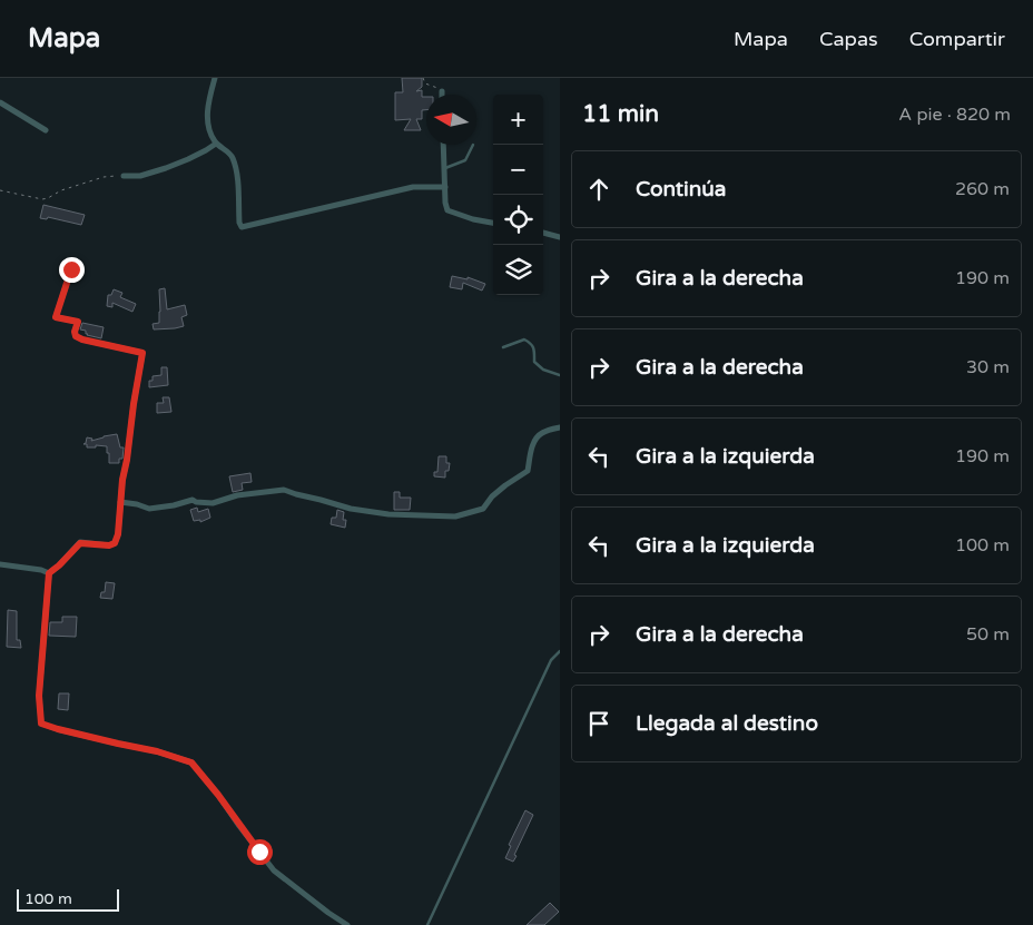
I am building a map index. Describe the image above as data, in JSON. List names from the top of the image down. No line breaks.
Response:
{"scale_bar":"100 m","north":"left","page":{"header":"Mapa","nav":["Mapa","Capas","Compartir"],"heading":["11 min","A pie · 820 m"],"map_buttons":["+","−"],"list":[["Continúa","260 m"],["Gira a la derecha","190 m"],["Gira a la derecha","30 m"],["Gira a la izquierda","190 m"],["Gira a la izquierda","100 m"],["Gira a la derecha","50 m"],"Llegada al destino"],"scale":"100 m"}}
